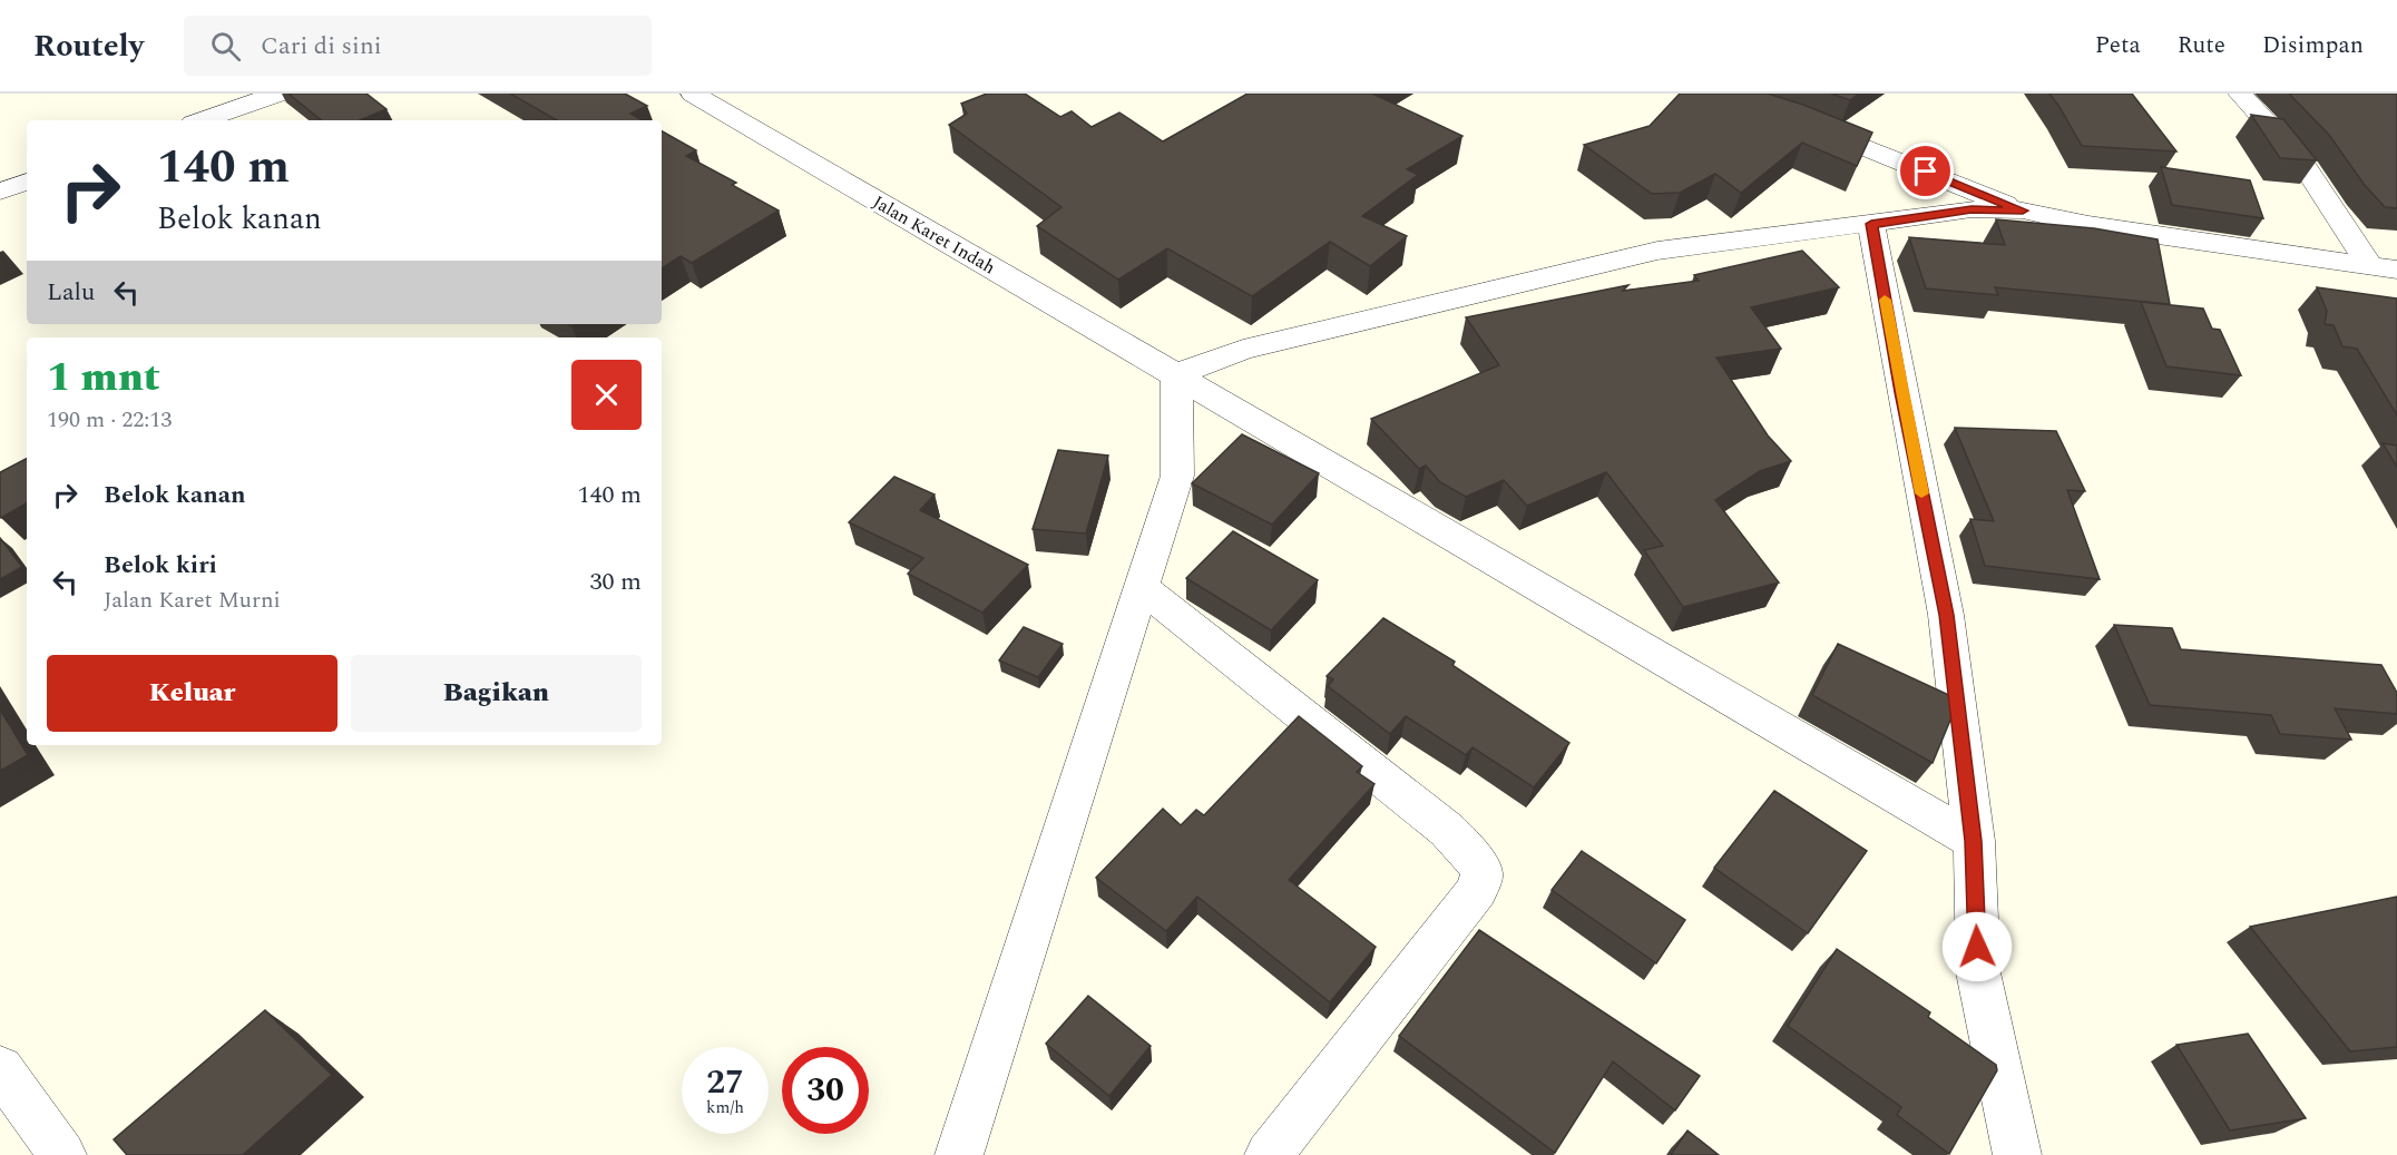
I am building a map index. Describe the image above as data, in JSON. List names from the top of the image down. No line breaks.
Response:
{"streets":{"street":["Jalan Karet Indah"]},"page":{"header":"Routely","search":"Cari di sini","nav":["Peta","Rute","Disimpan"],"turn":["140 m","Belok kanan"],"then":"Lalu","heading":["1 mnt","190 m · 22:13"],"list":[{"name":"Belok kanan","value":"140 m"},{"name":"Belok kiri","note":"Jalan Karet Murni","value":"30 m"}],"buttons":["Keluar","Bagikan"],"speed":"27 km/h","limit":"30"}}
